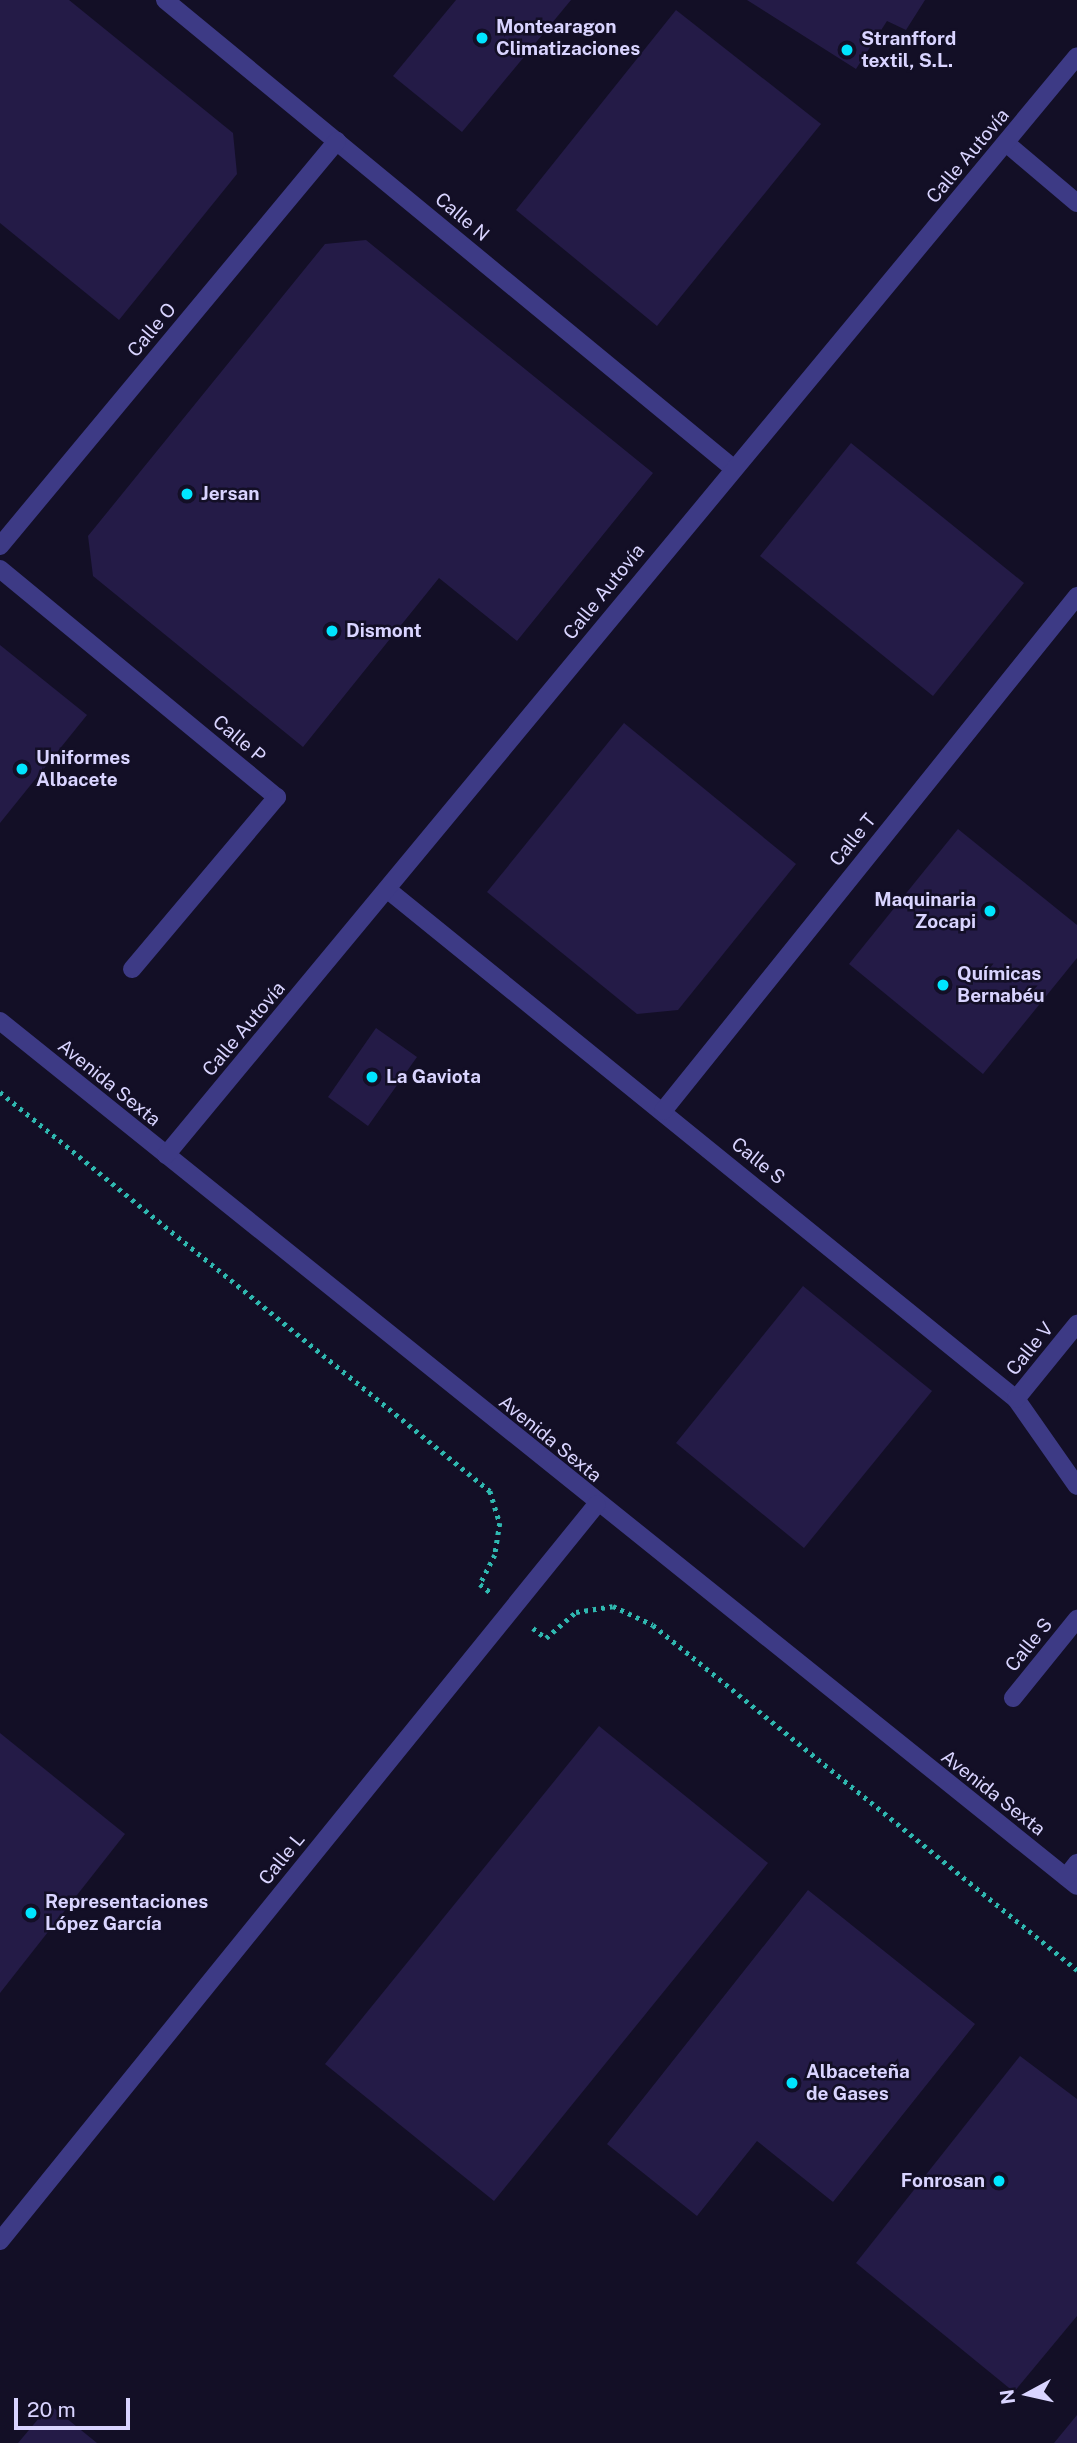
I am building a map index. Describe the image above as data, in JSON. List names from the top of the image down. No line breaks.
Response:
{"streets":{"street":["Calle Autovía","Calle N","Calle O","Calle P","Calle T","Avenida Sexta","Calle S","Calle V","Calle L"]},"crossings":[["Calle Autovía","Calle N"],["Calle Autovía","Avenida Sexta"],["Calle Autovía","Calle S"],["Calle N","Calle O"],["Calle T","Calle S"],["Avenida Sexta","Calle L"],["Calle S","Calle V"]],"places":["Montearagon Climatizaciones","Stranfford textil, S.L.","Jersan","Dismont","Uniformes Albacete","Maquinaria Zocapi","Químicas Bernabéu","La Gaviota","Representaciones López García","Albaceteña de Gases","Fonrosan"],"scale_bar":"20 m","north":"left"}
